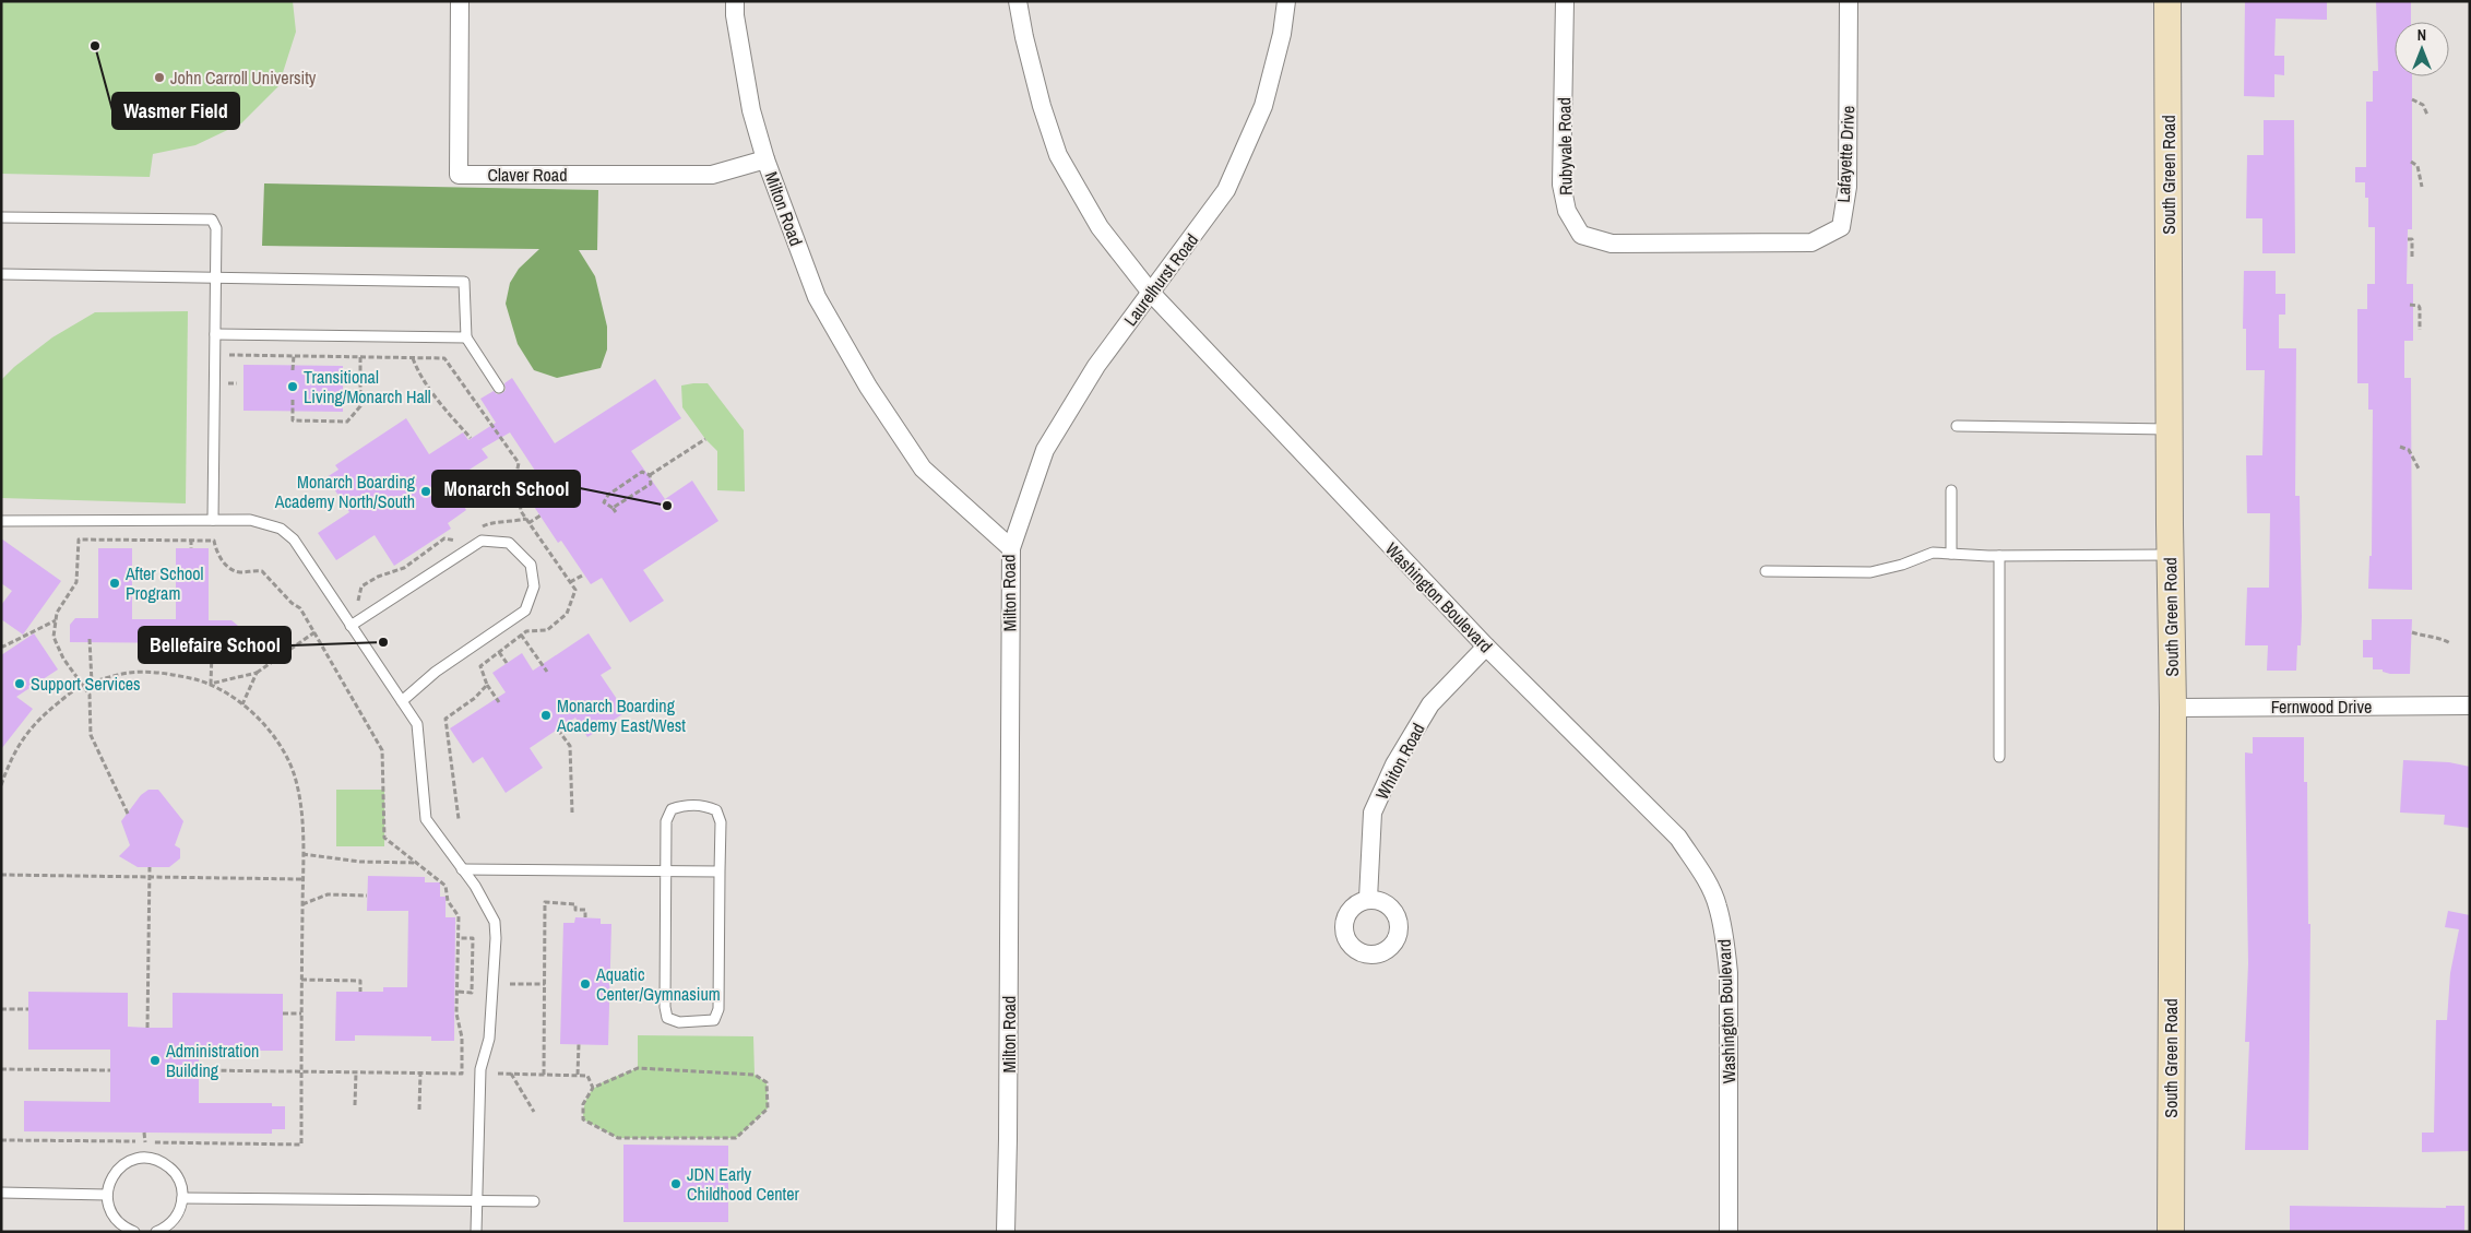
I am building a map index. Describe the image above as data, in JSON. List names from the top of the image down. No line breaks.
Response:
{"streets":{"main road":["South Green Road"],"street":["Rubyvale Road","Lafayette Drive","Claver Road","Milton Road","Laurelhurst Road","Washington Boulevard","Fernwood Drive","Whiton Road"]},"crossings":[["Rubyvale Road","Lafayette Drive"],["Claver Road","Milton Road"],["South Green Road","Fernwood Drive"],["Milton Road","Laurelhurst Road"],["Laurelhurst Road","Washington Boulevard"],["Washington Boulevard","Whiton Road"]],"places":["Wasmer Field","John Carroll University","Transitional Living/Monarch Hall","Monarch Boarding Academy North/South","Monarch School","After School Program","Bellefaire School","Support Services","Monarch Boarding Academy East/West","Aquatic Center/Gymnasium","Administration Building","JDN Early Childhood Center"],"north":"top"}
